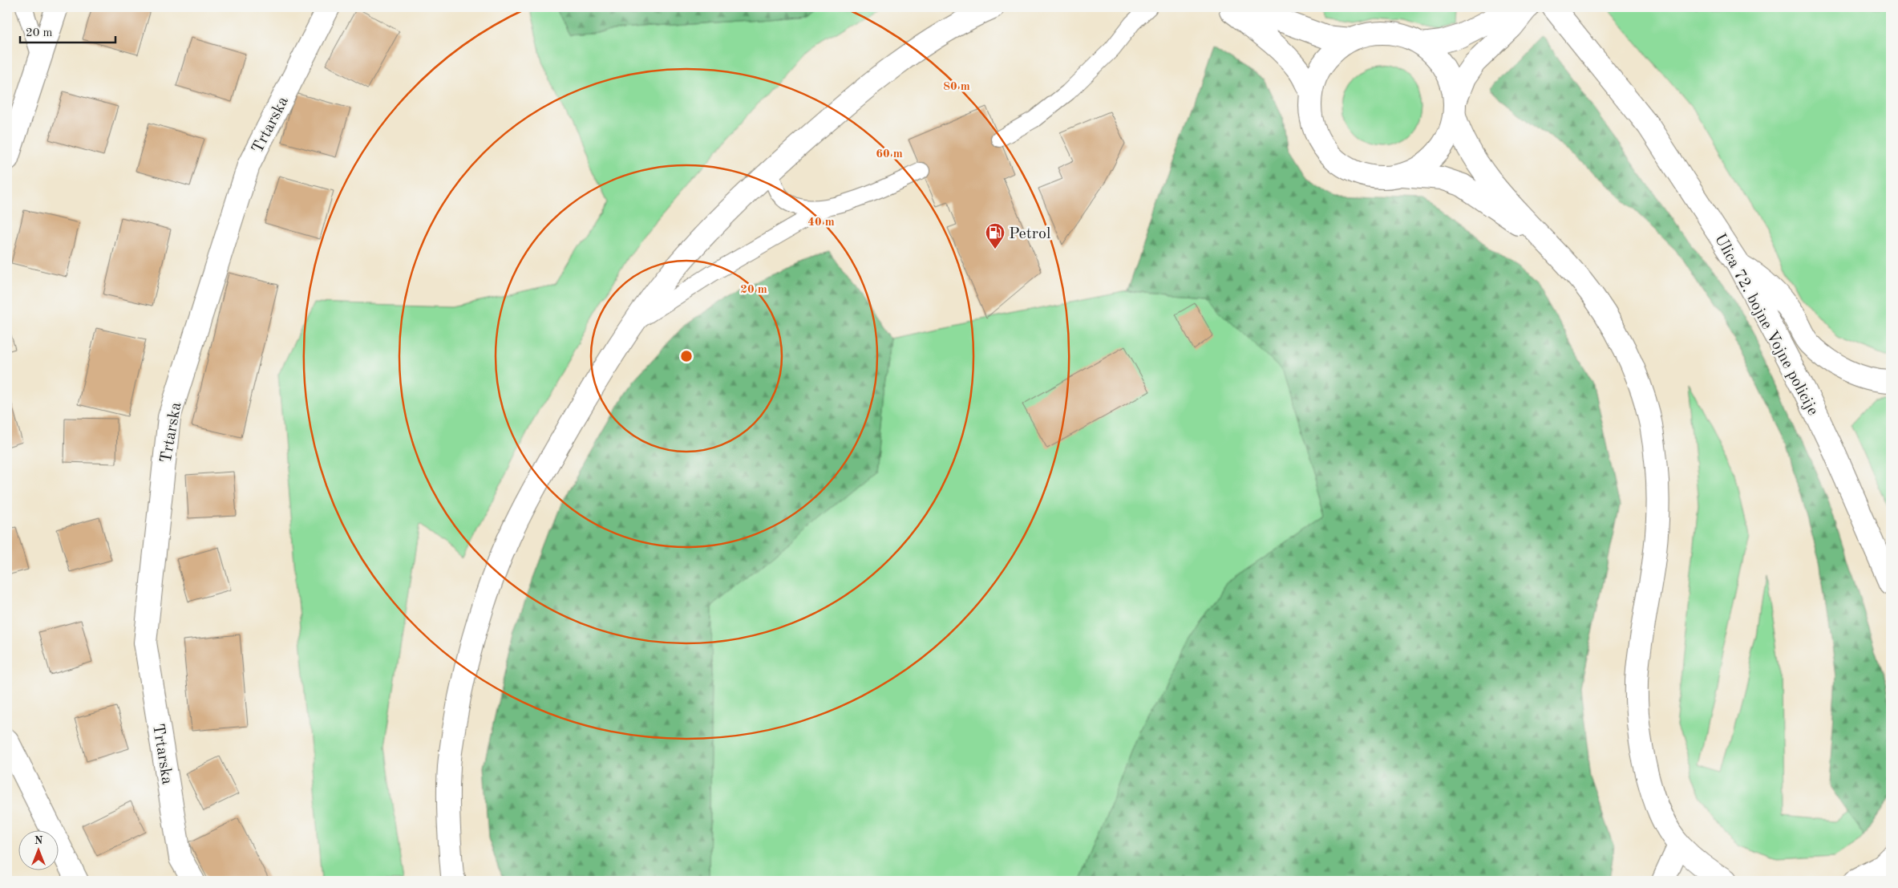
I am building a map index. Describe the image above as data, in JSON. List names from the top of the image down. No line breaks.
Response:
{"streets":{"main road":["Trtarska","Ulica 72. bojne Vojne policije"]},"places":{"fuel station":["Petrol"]},"scale_bar":"20 m","north":"top","rings":["80 m","60 m","40 m","20 m"]}
